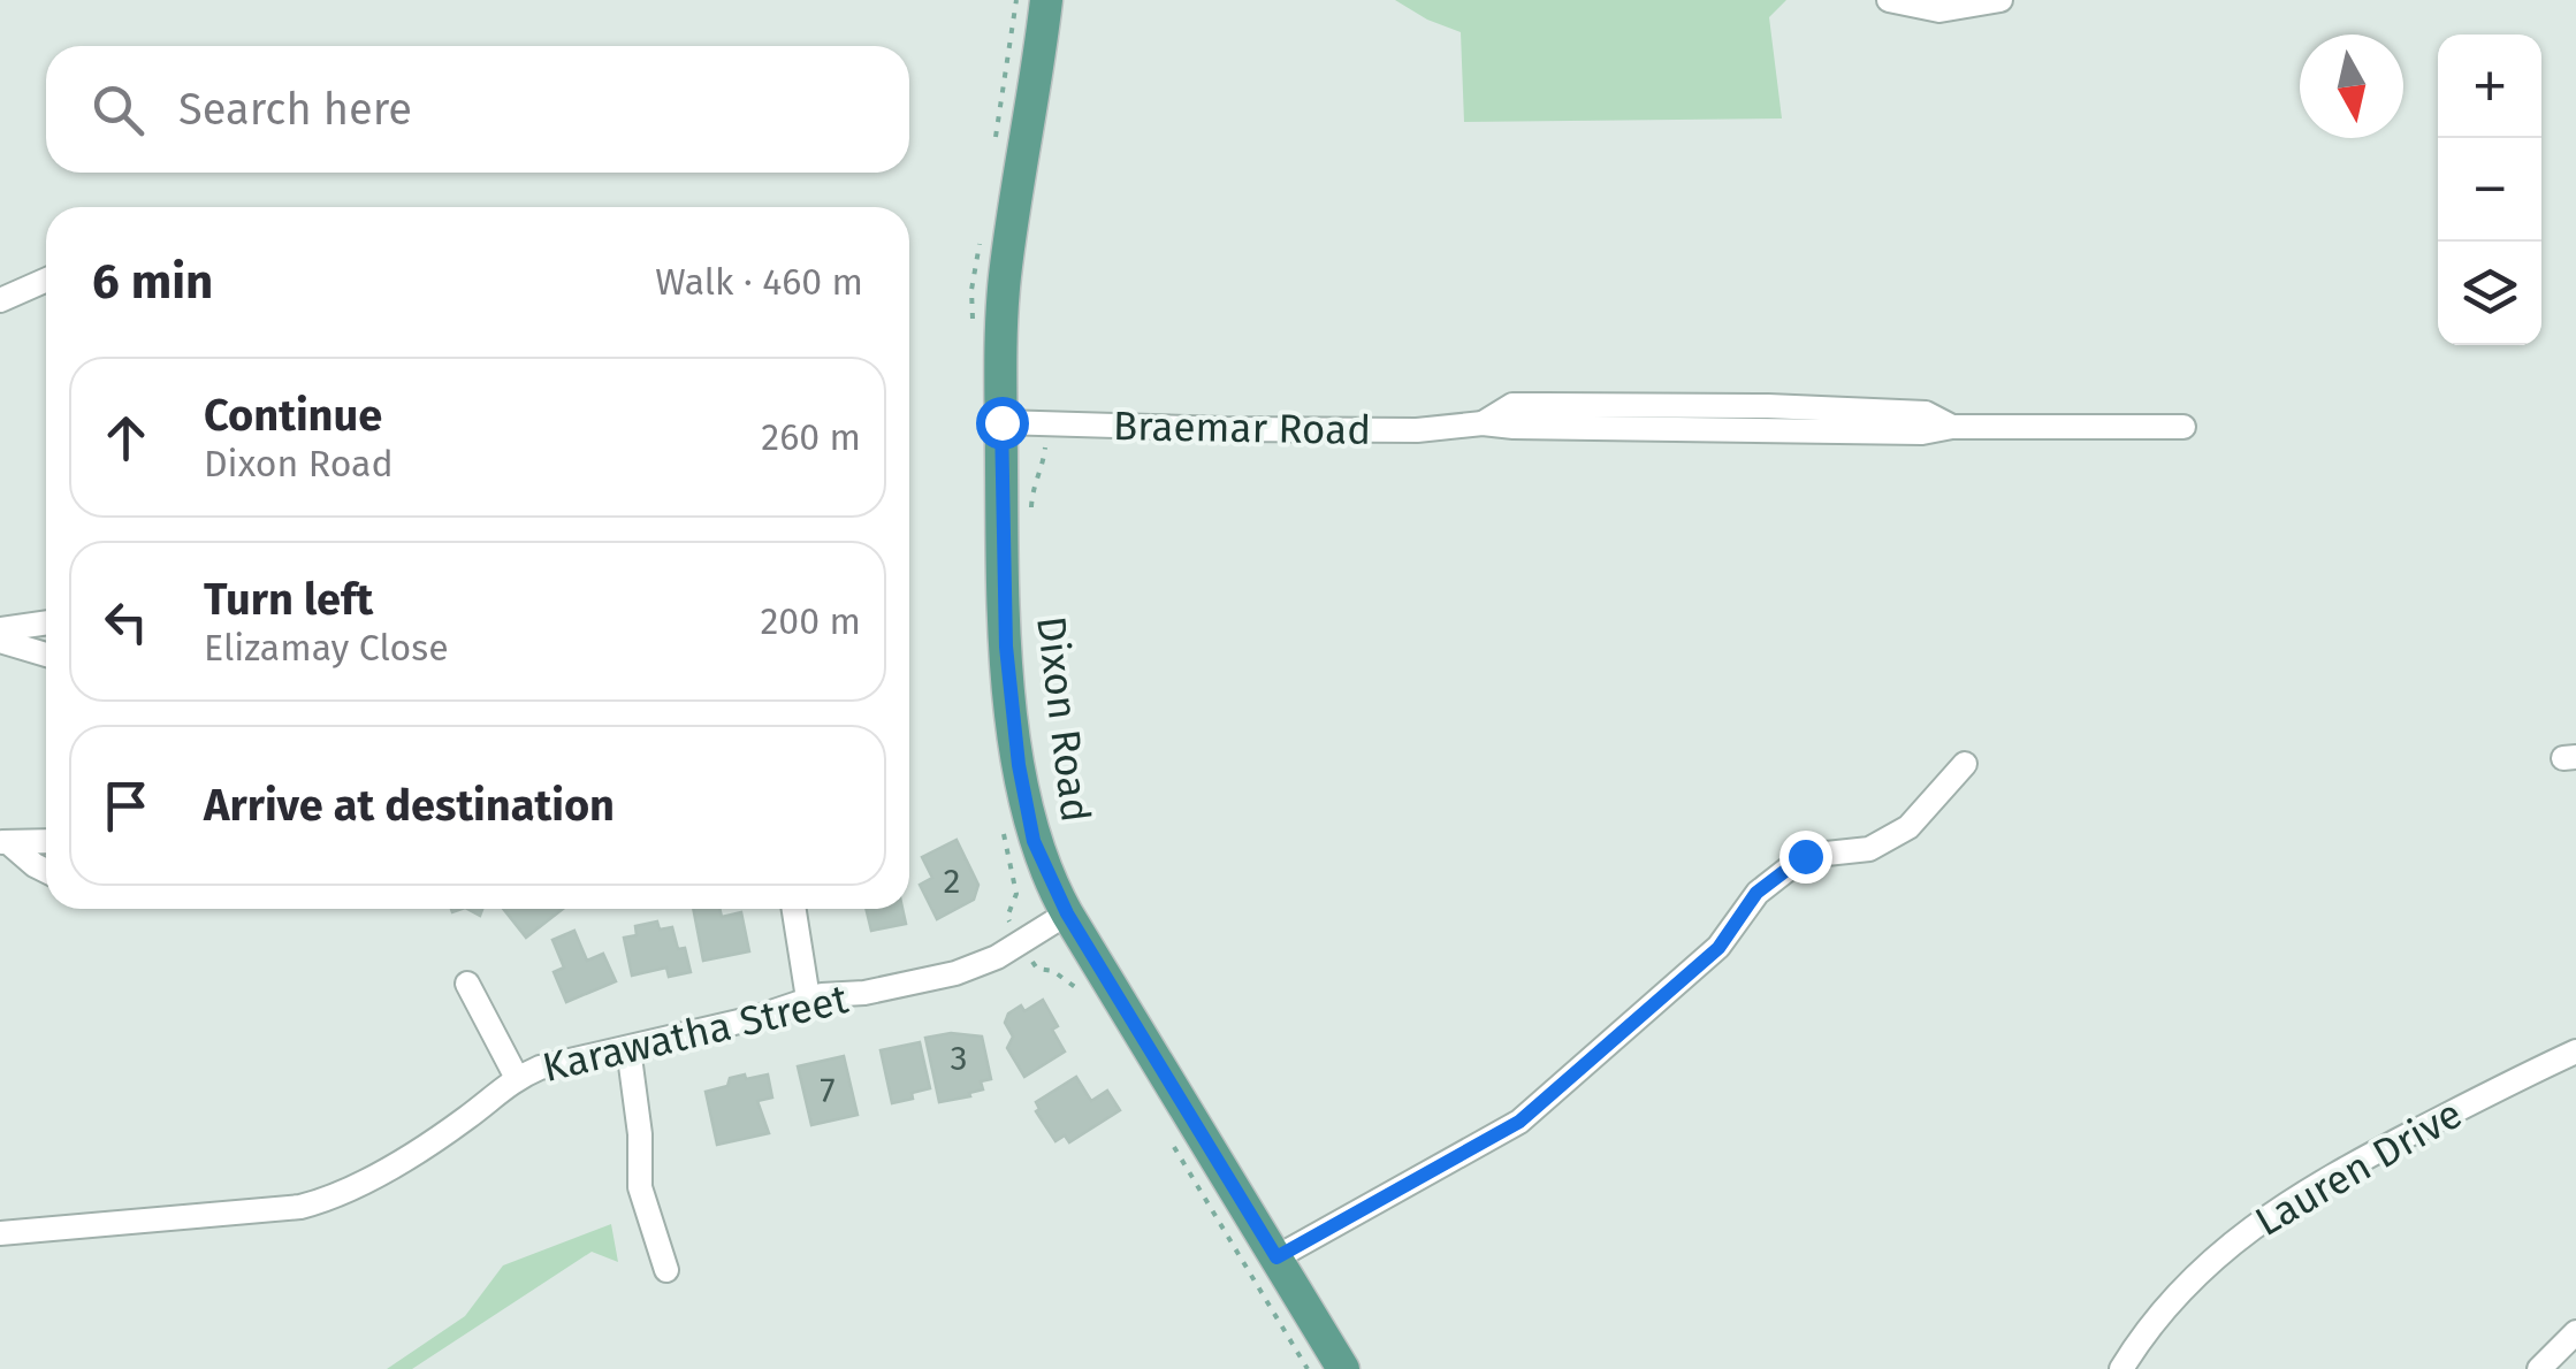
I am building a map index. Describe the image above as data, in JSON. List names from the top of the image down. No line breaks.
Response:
{"streets":{"main road":["Dixon Road"],"street":["Braemar Road","Karawatha Street","Lauren Drive"]},"crossings":[["Braemar Road","Dixon Road"],["Dixon Road","Karawatha Street"]],"house_numbers":["2","3","7"],"north":"bottom","page":{"map_buttons":["+","−"],"search":"Search here","heading":["6 min","Walk · 460 m"],"list":[["Continue","Dixon Road","260 m"],["Turn left","Elizamay Close","200 m"],"Arrive at destination"]}}
